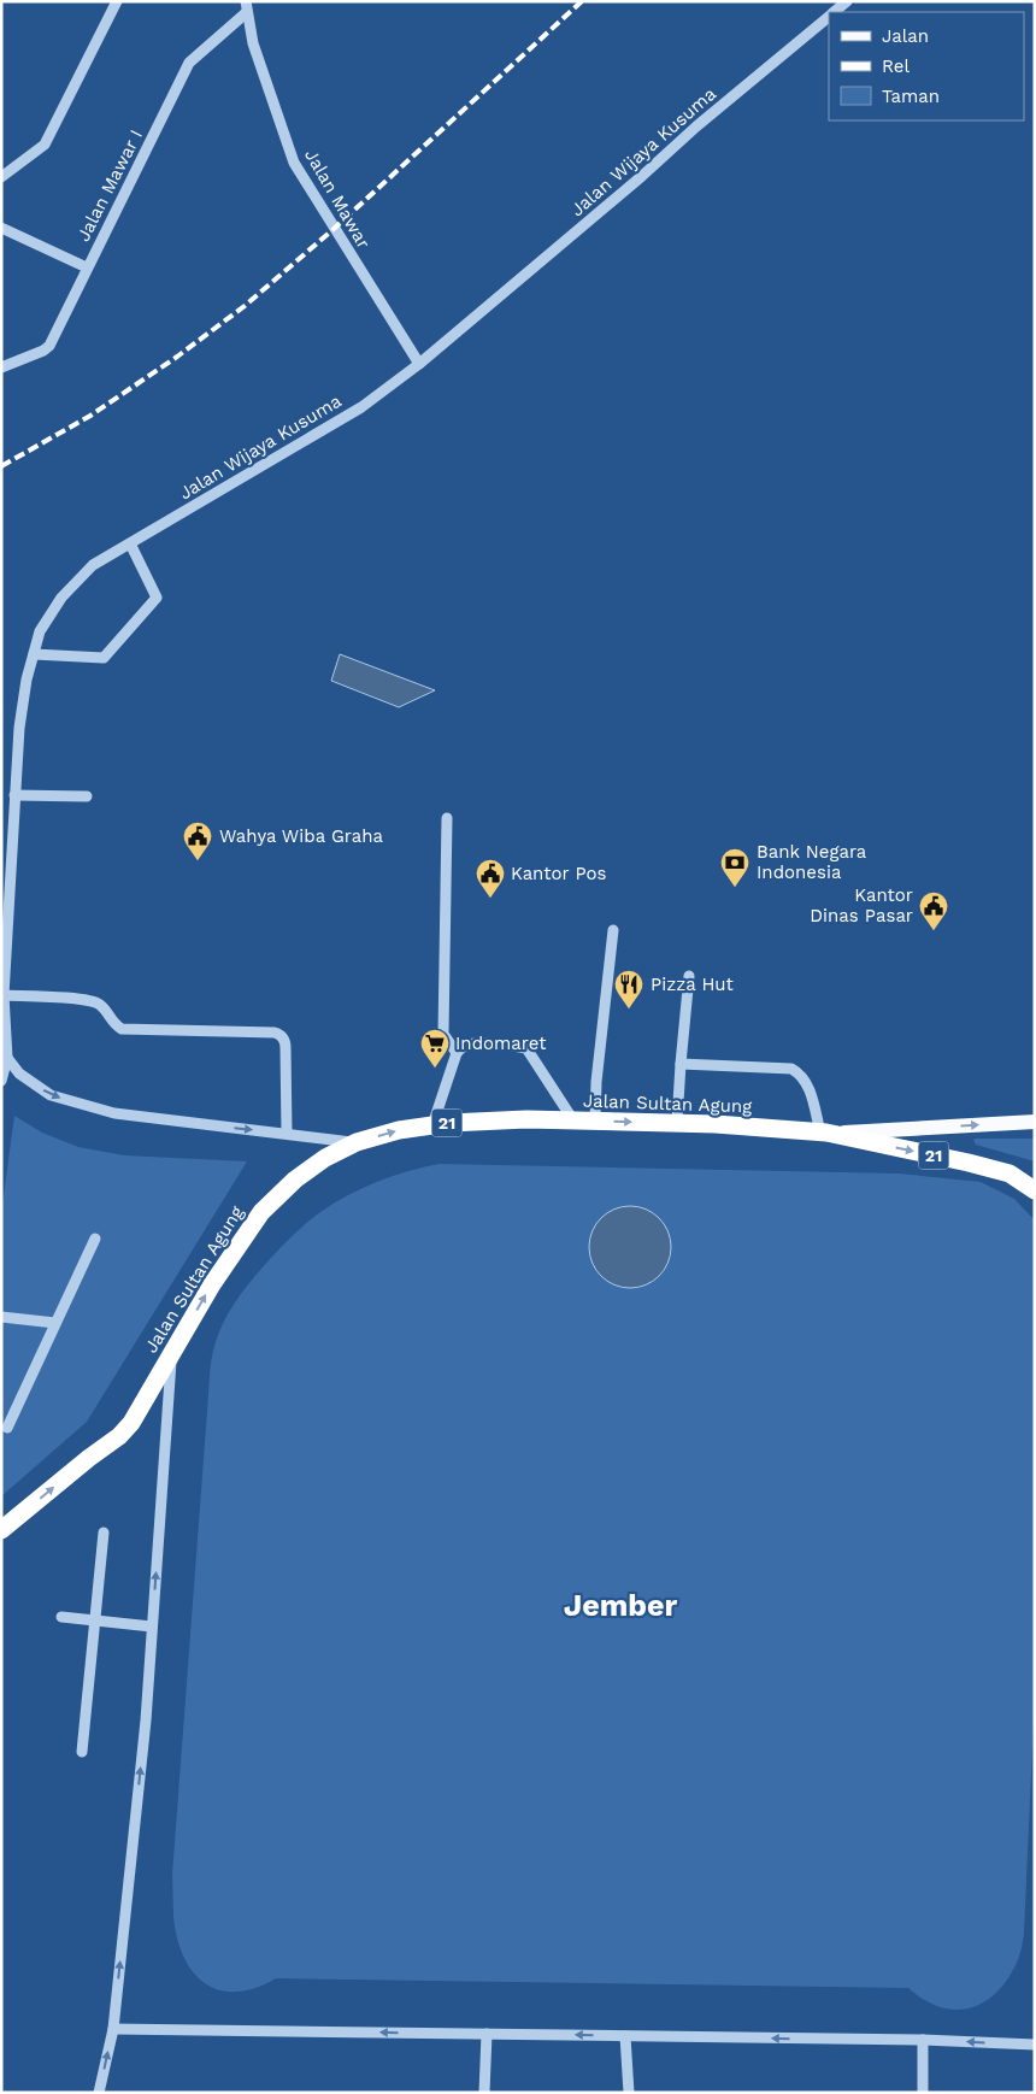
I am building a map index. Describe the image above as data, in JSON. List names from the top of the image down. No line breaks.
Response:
{"streets":{"highway":["Jalan Sultan Agung","21"],"street":["Jalan Wijaya Kusuma","Jalan Mawar I","Jalan Mawar"]},"crossings":[["Jalan Wijaya Kusuma","Jalan Mawar"],["Jalan Mawar I","Jalan Mawar"],["Jalan Sultan Agung","21"]],"one_way":["Jalan Sultan Agung"],"districts":["Jember"],"places":{"public building":["Wahya Wiba Graha","Kantor Pos","Kantor Dinas Pasar"],"bank":["Bank Negara Indonesia"],"restaurant":["Pizza Hut"],"supermarket":["Indomaret"]},"legend":["Jalan","Rel","Taman"]}
